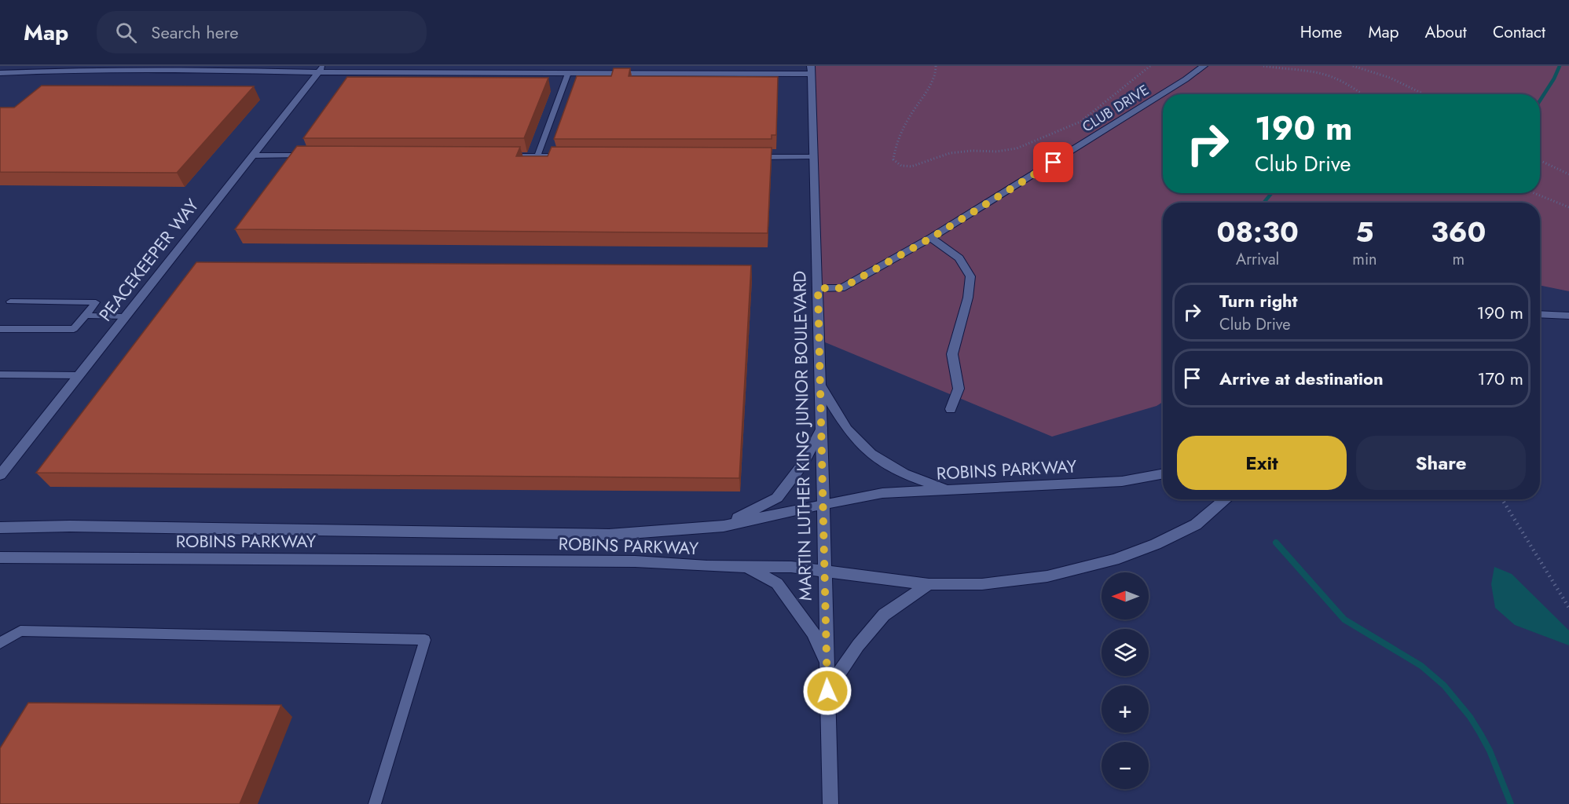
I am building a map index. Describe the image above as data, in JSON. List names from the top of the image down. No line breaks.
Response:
{"streets":{"street":["CLUB DRIVE","PEACEKEEPER WAY","MARTIN LUTHER KING JUNIOR BOULEVARD","ROBINS PARKWAY"]},"crossings":[["CLUB DRIVE","MARTIN LUTHER KING JUNIOR BOULEVARD"],["MARTIN LUTHER KING JUNIOR BOULEVARD","ROBINS PARKWAY"]],"north":"left","page":{"header":"Map","search":"Search here","nav":["Home","Map","About","Contact"],"turn":["190 m","Club Drive"],"eta":["08:30","Arrival","5","min","360","m"],"list":[{"name":"Turn right","note":"Club Drive","value":"190 m"},{"name":"Arrive at destination","value":"170 m"}],"buttons":["Exit","Share"],"map_buttons":["+","−"]}}
